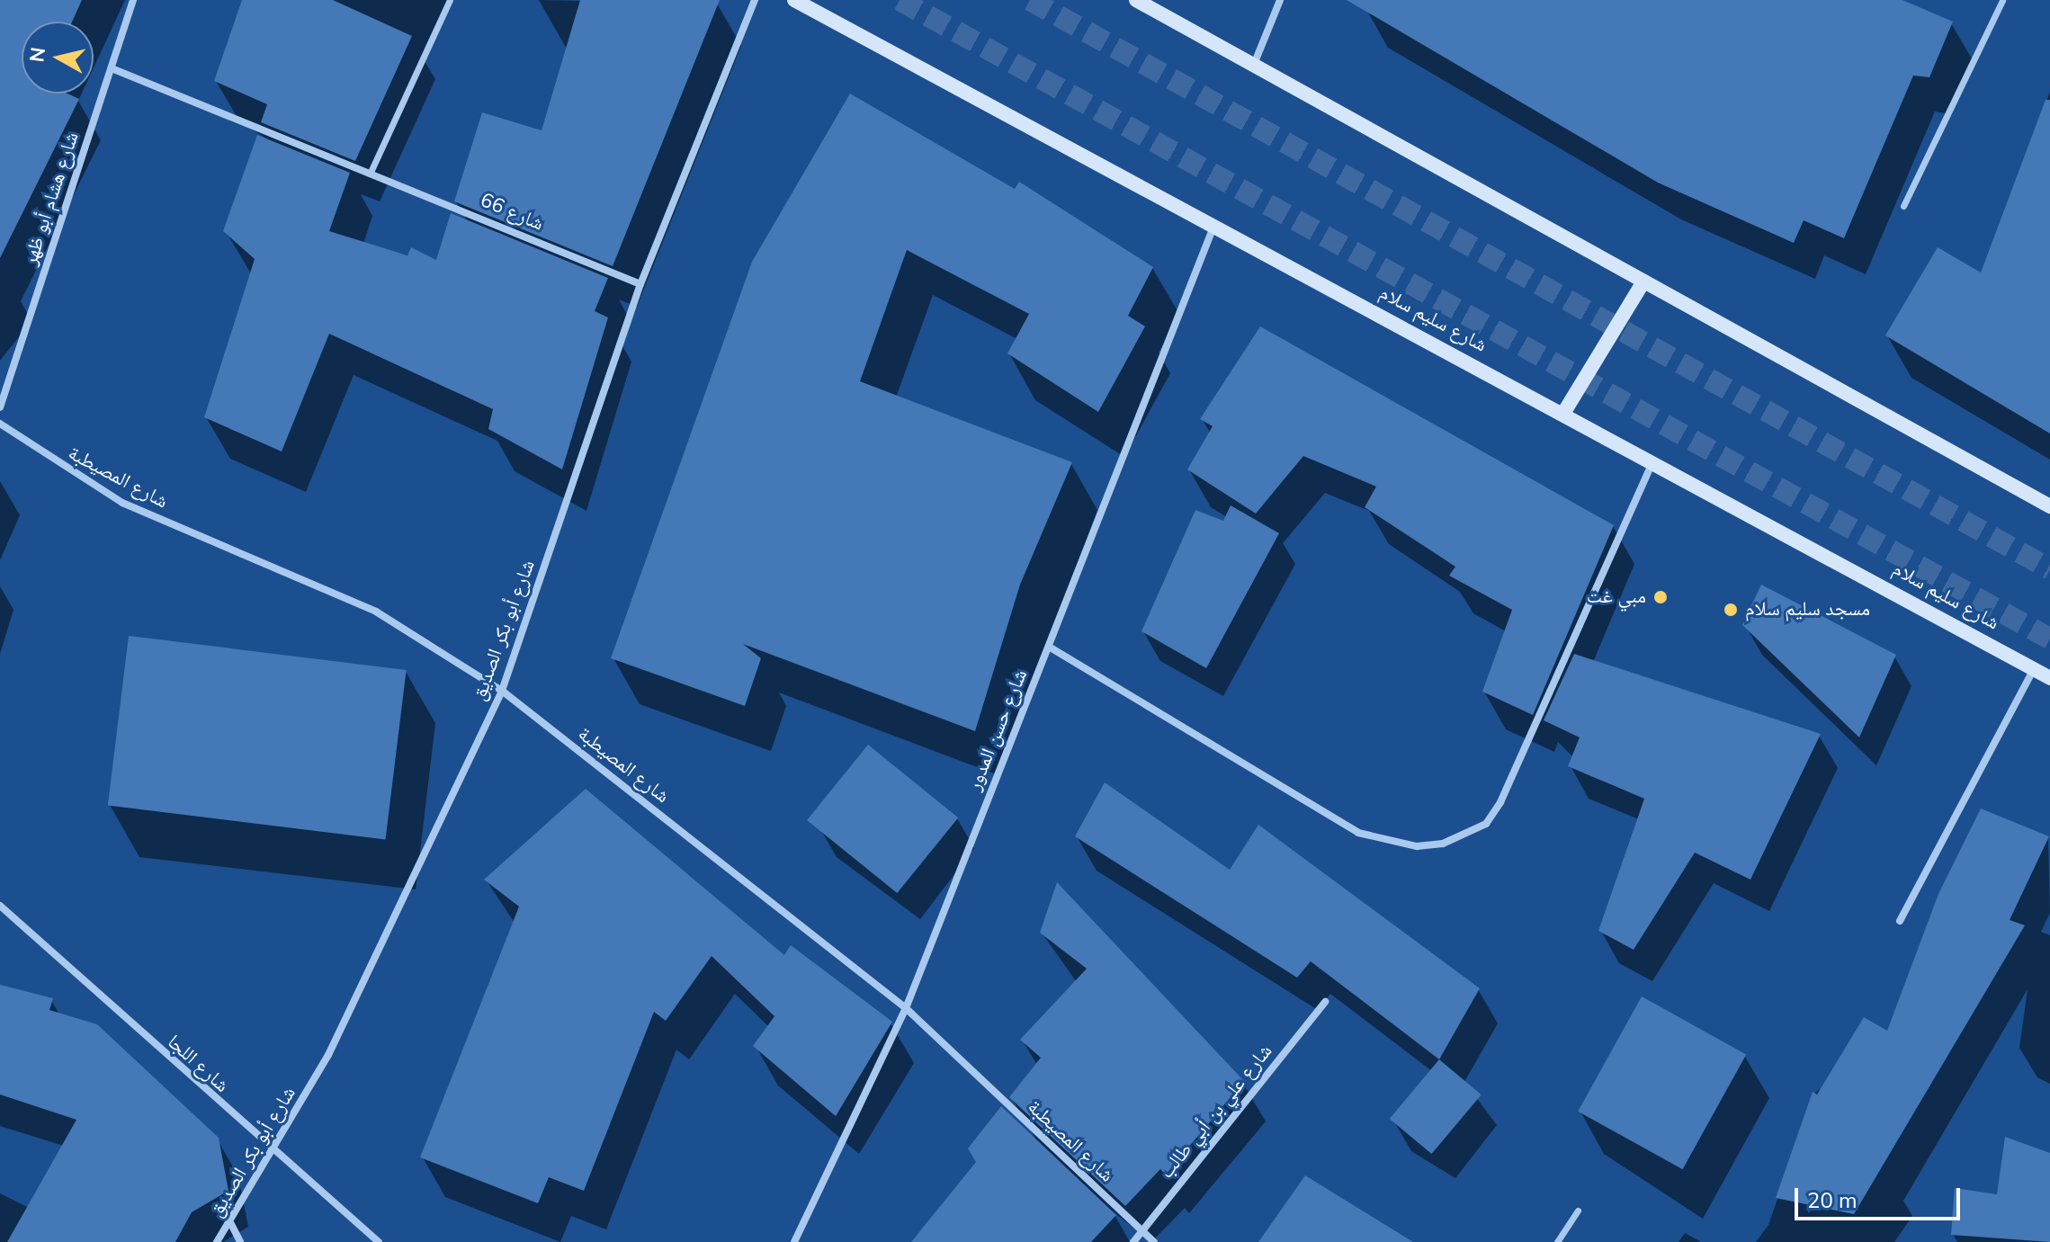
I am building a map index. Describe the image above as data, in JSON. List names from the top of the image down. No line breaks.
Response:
{"streets":{"main road":["شارع سليم سلام"],"street":["شارع هشام أبو ظهر","شارع 66","شارع المصيطبة","شارع أبو بكر الصديق","شارع حسن المدور","شارع اللجا","شارع علي بن أبي طالب"]},"crossings":[["شارع هشام أبو ظهر","شارع 66"],["شارع 66","شارع أبو بكر الصديق"],["شارع سليم سلام","شارع حسن المدور"],["شارع المصيطبة","شارع أبو بكر الصديق"],["شارع المصيطبة","شارع حسن المدور"],["شارع المصيطبة","شارع علي بن أبي طالب"],["شارع أبو بكر الصديق","شارع اللجا"]],"places":["مبي غت","مسجد سليم سلام"],"scale_bar":"20 m","north":"left"}
